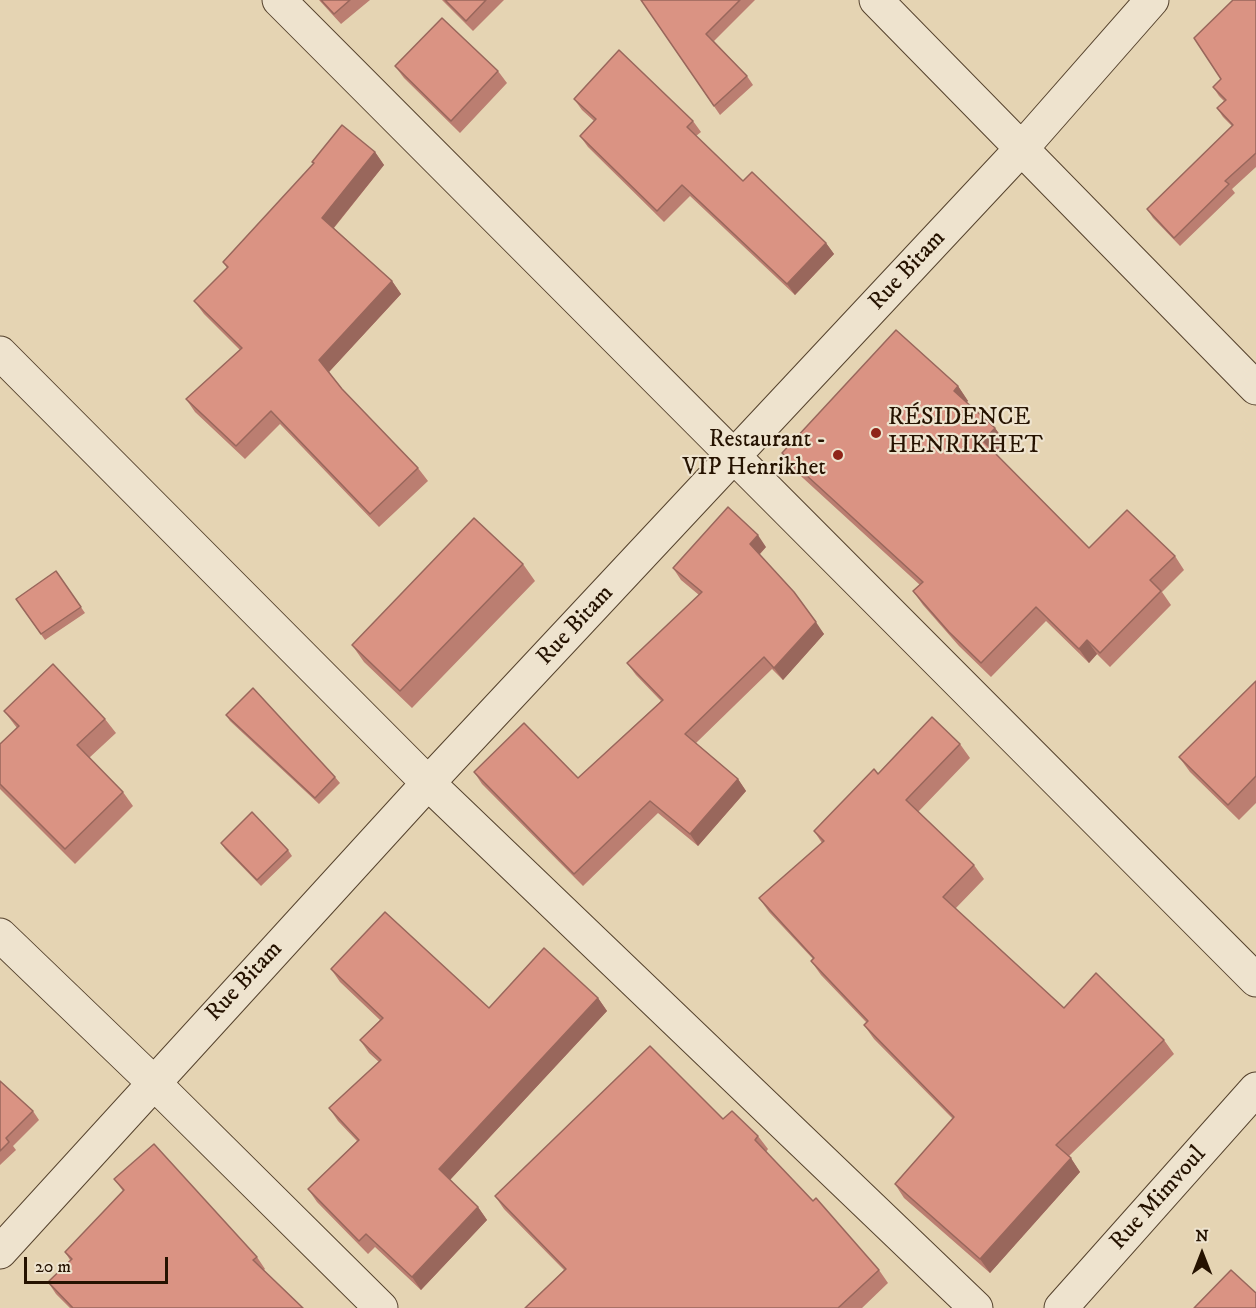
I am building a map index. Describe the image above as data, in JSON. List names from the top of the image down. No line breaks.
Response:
{"streets":{"street":["Rue Bitam","Rue Mimvoul"]},"places":["RÉSIDENCE HENRIKHET","Restaurant - VIP Henrikhet"],"scale_bar":"20 m","north":"top"}
